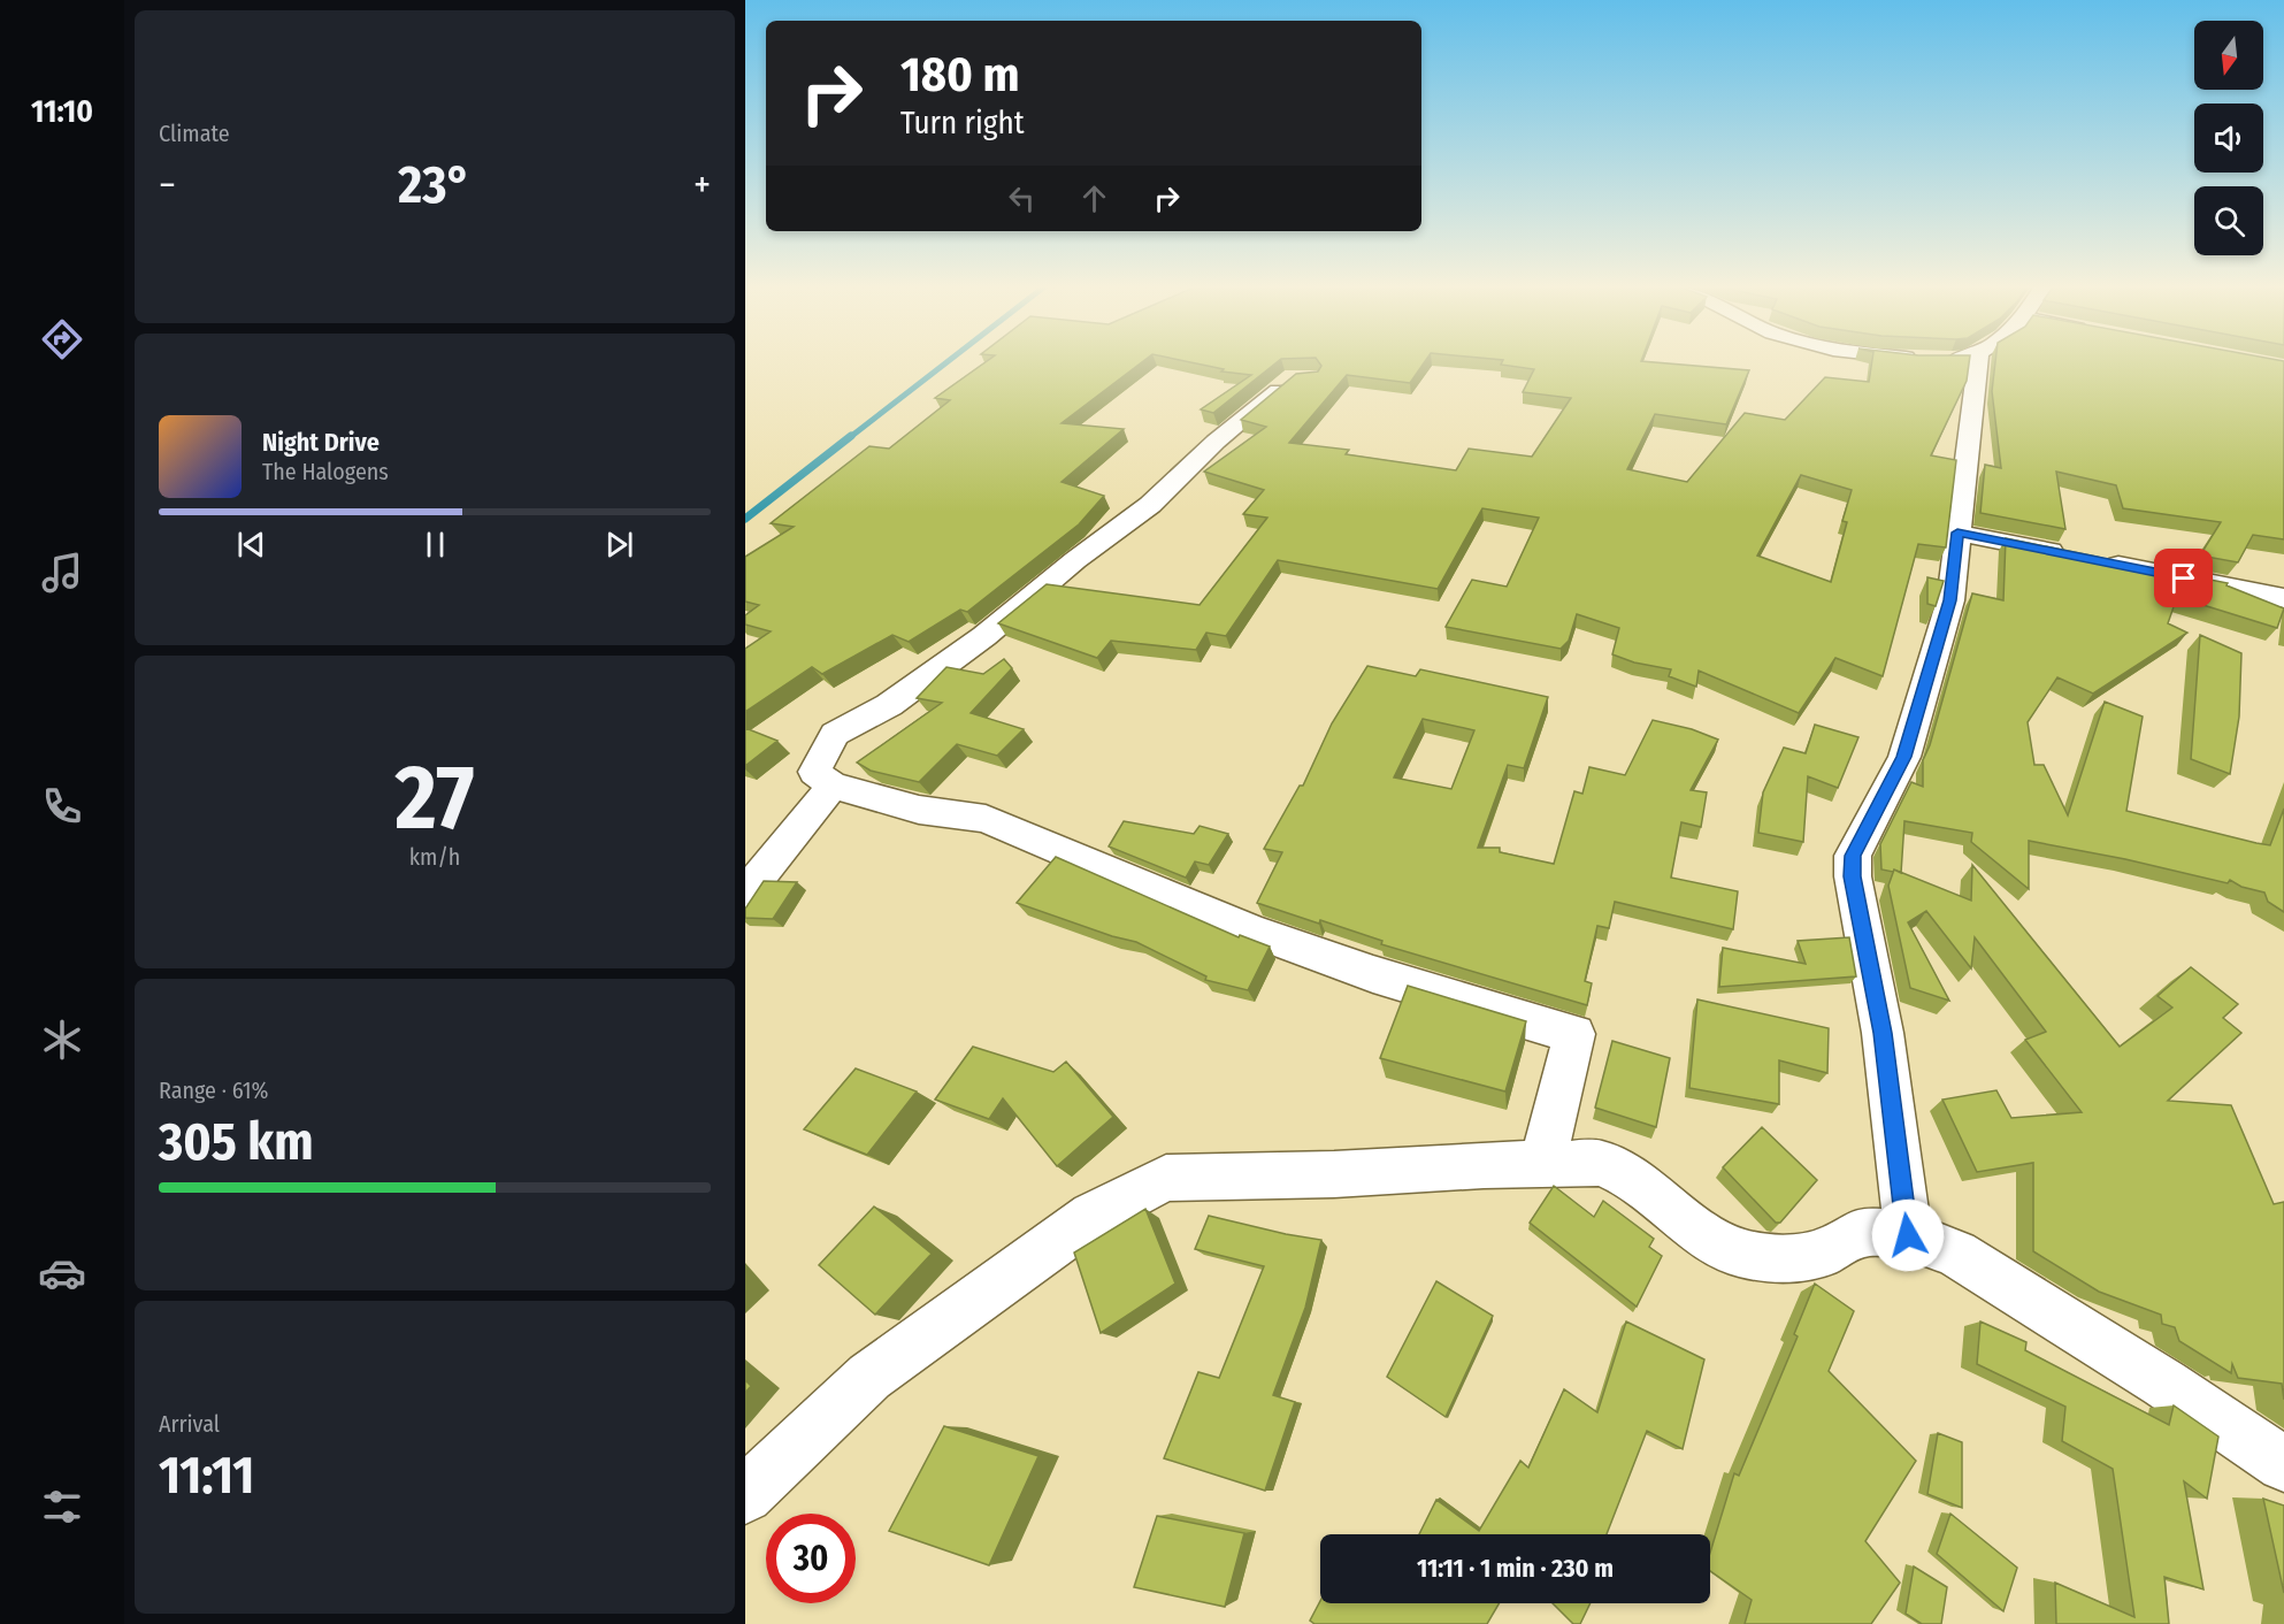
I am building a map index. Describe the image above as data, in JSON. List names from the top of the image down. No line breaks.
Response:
{"north":"bottom","page":{"tabs":"11:10","tile":["Climate",["27","km/h"],["Range · 61%","305 km"],["Arrival","11:11"]],"turn":["180 m","Turn right"],"heat":["−","23°","+"],"song":["Night Drive","The Halogens"],"limit":"30","trip":"11:11 · 1 min · 230 m"}}
